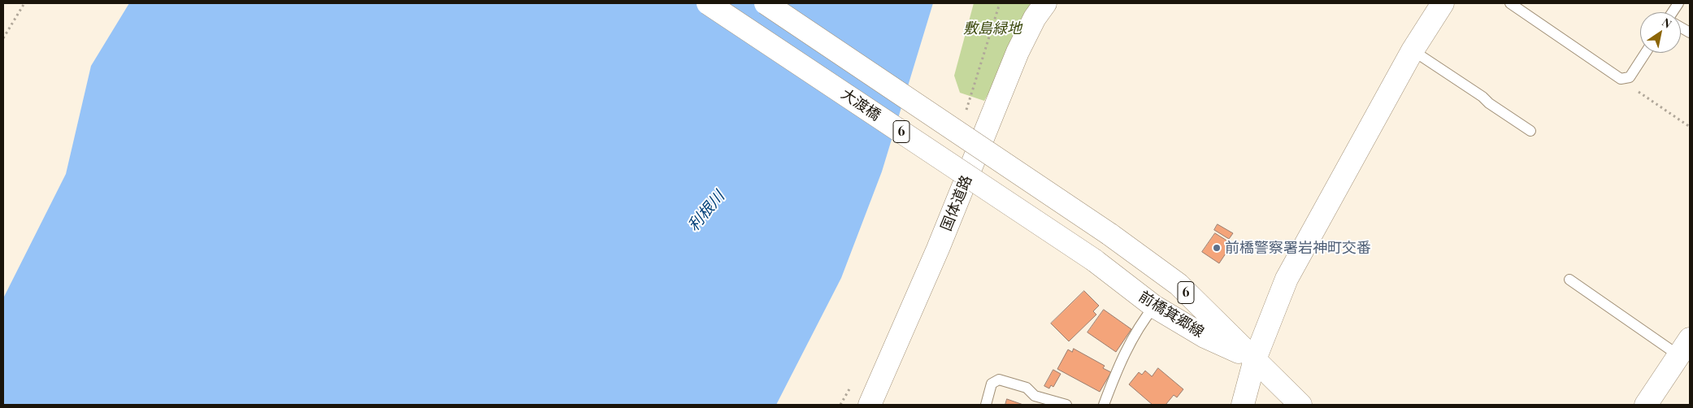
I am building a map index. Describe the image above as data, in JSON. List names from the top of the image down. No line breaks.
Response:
{"streets":{"main road":["大渡橋","6","国体道路","前橋箕郷線"]},"crossings":[["大渡橋","前橋箕郷線"]],"water":["利根川"],"parks":["敷島緑地"],"places":["前橋警察署岩神町交番"],"north":"top right"}
